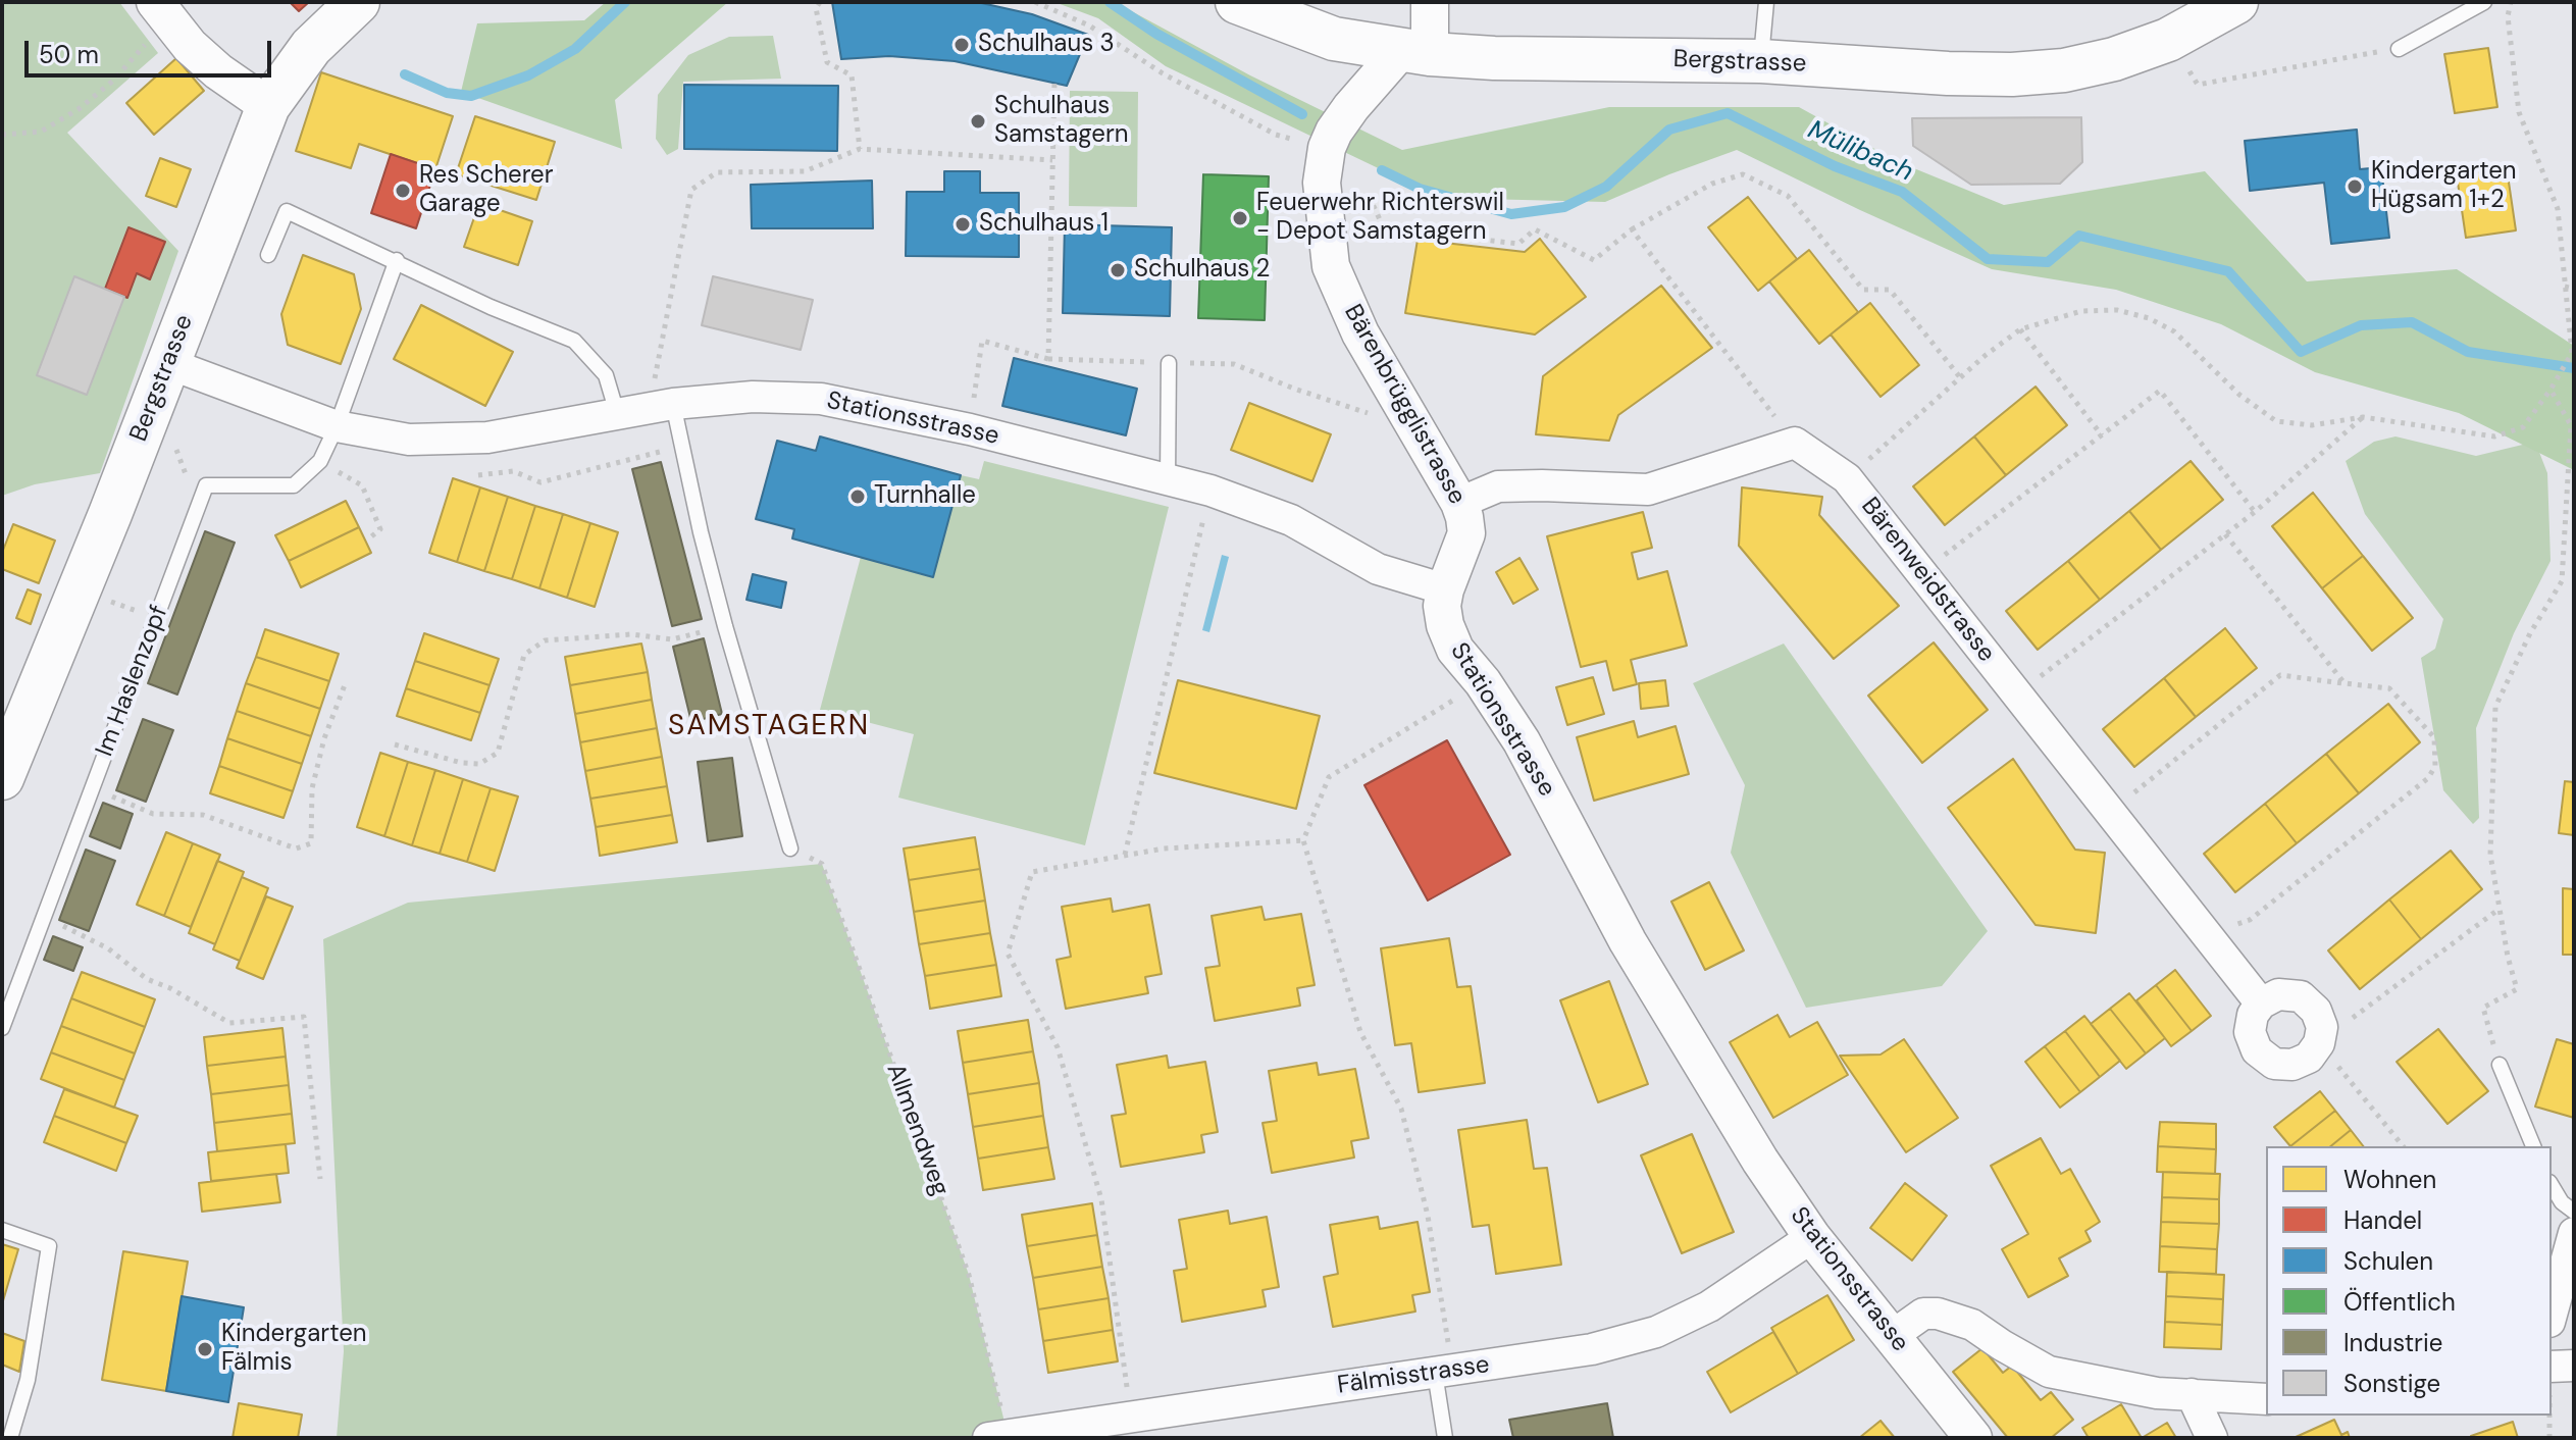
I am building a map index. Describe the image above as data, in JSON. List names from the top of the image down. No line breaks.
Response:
{"streets":{"main road":["Bergstrasse"],"street":["Bärenbrügglistrasse","Stationsstrasse","Bärenweidstrasse","Fälmisstrasse"],"lane":["Im Haslenzopf"],"path":["Allmendweg"]},"crossings":[["Bergstrasse","Bärenbrügglistrasse"],["Bergstrasse","Stationsstrasse"],["Bärenbrügglistrasse","Stationsstrasse"],["Stationsstrasse","Im Haslenzopf"],["Stationsstrasse","Fälmisstrasse"],["Allmendweg","Fälmisstrasse"]],"districts":["SAMSTAGERN"],"water":["Mülibach"],"places":["Schulhaus 3","Schulhaus Samstagern","Kindergarten Hügsam 1+2","Res Scherer Garage","Feuerwehr Richterswil - Depot Samstagern","Schulhaus 1","Schulhaus 2","Turnhalle","Kindergarten Fälmis"],"legend":["Wohnen","Handel","Schulen","Öffentlich","Industrie","Sonstige"],"scale_bar":"50 m"}
